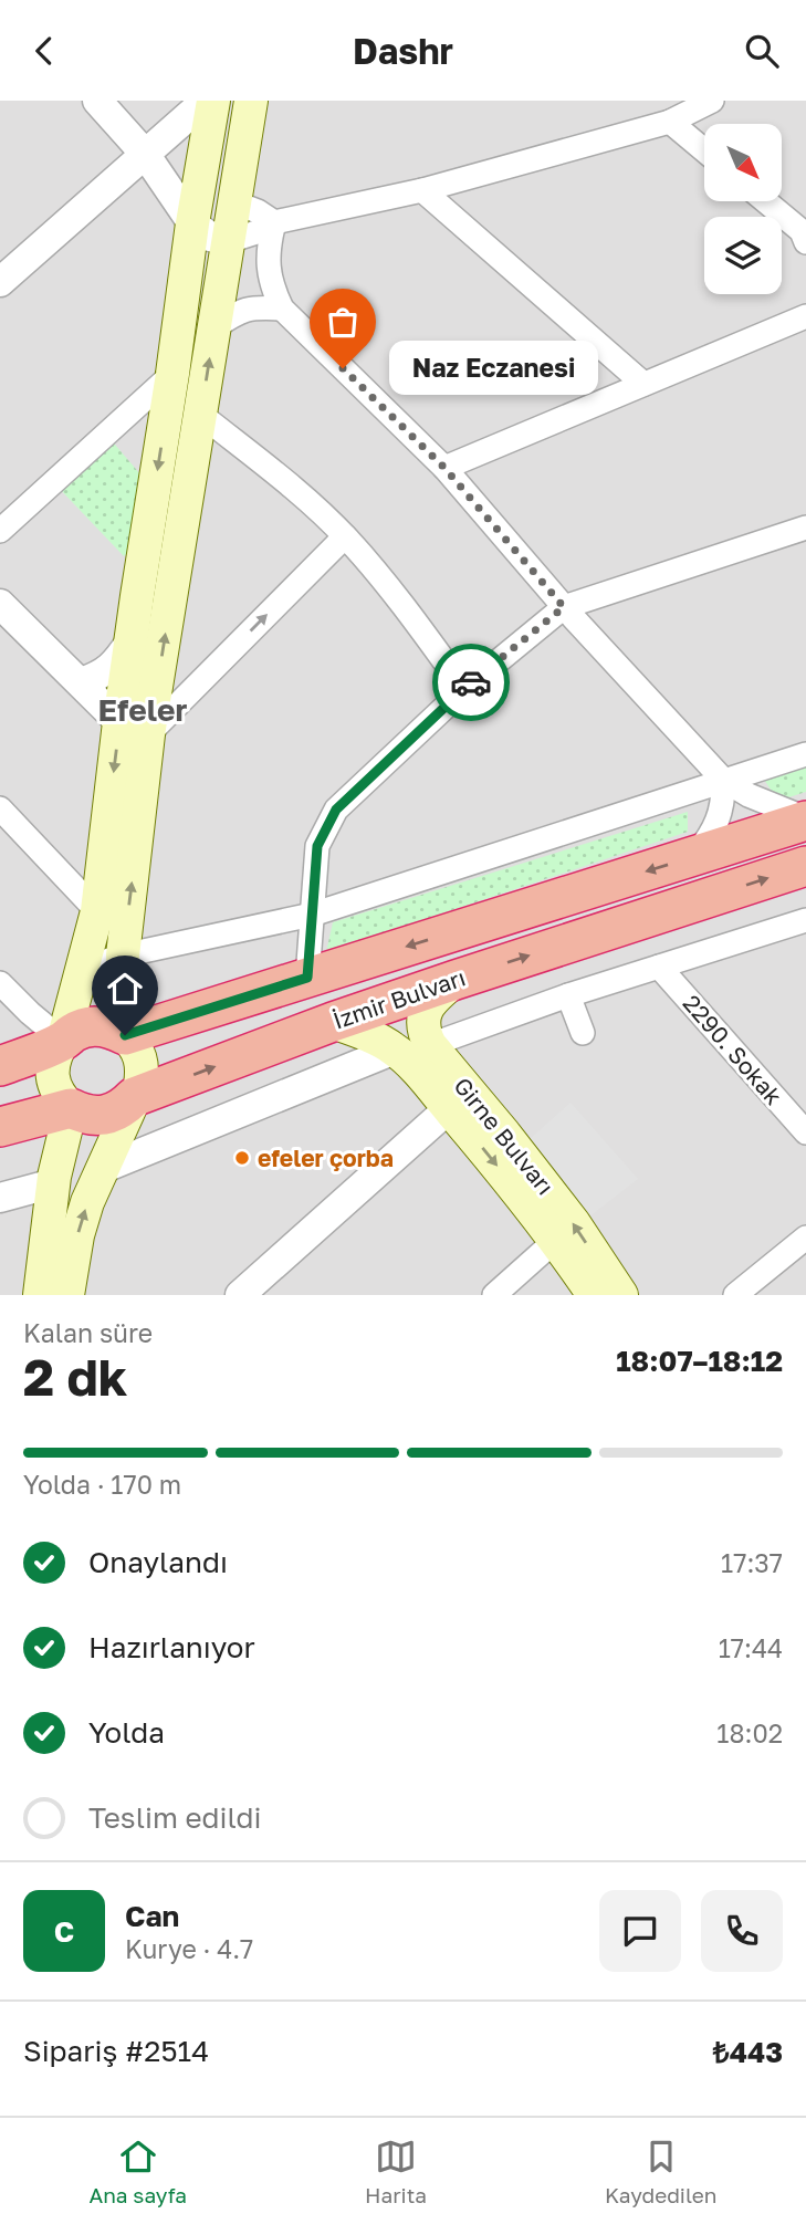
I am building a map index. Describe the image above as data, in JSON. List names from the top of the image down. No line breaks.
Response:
{"streets":{"highway":["İzmir Bulvarı"],"main road":["Girne Bulvarı"],"street":["2290. Sokak"]},"crossings":[["İzmir Bulvarı","Girne Bulvarı"]],"districts":["Efeler"],"places":["Naz Eczanesi","efeler çorba"],"north":"bottom right","page":{"header":"Dashr","bubble":"Naz Eczanesi","heading":["2 dk","Kalan süre","18:07–18:12"],"panel":["Can","Kurye · 4.7","Sipariş #2514","₺443"],"bar":"Yolda · 170 m","list":[["Onaylandı","17:37"],["Hazırlanıyor","17:44"],["Yolda","18:02"],"Teslim edildi"],"round":"C","tabs":["Ana sayfa","Harita","Kaydedilen"]}}
